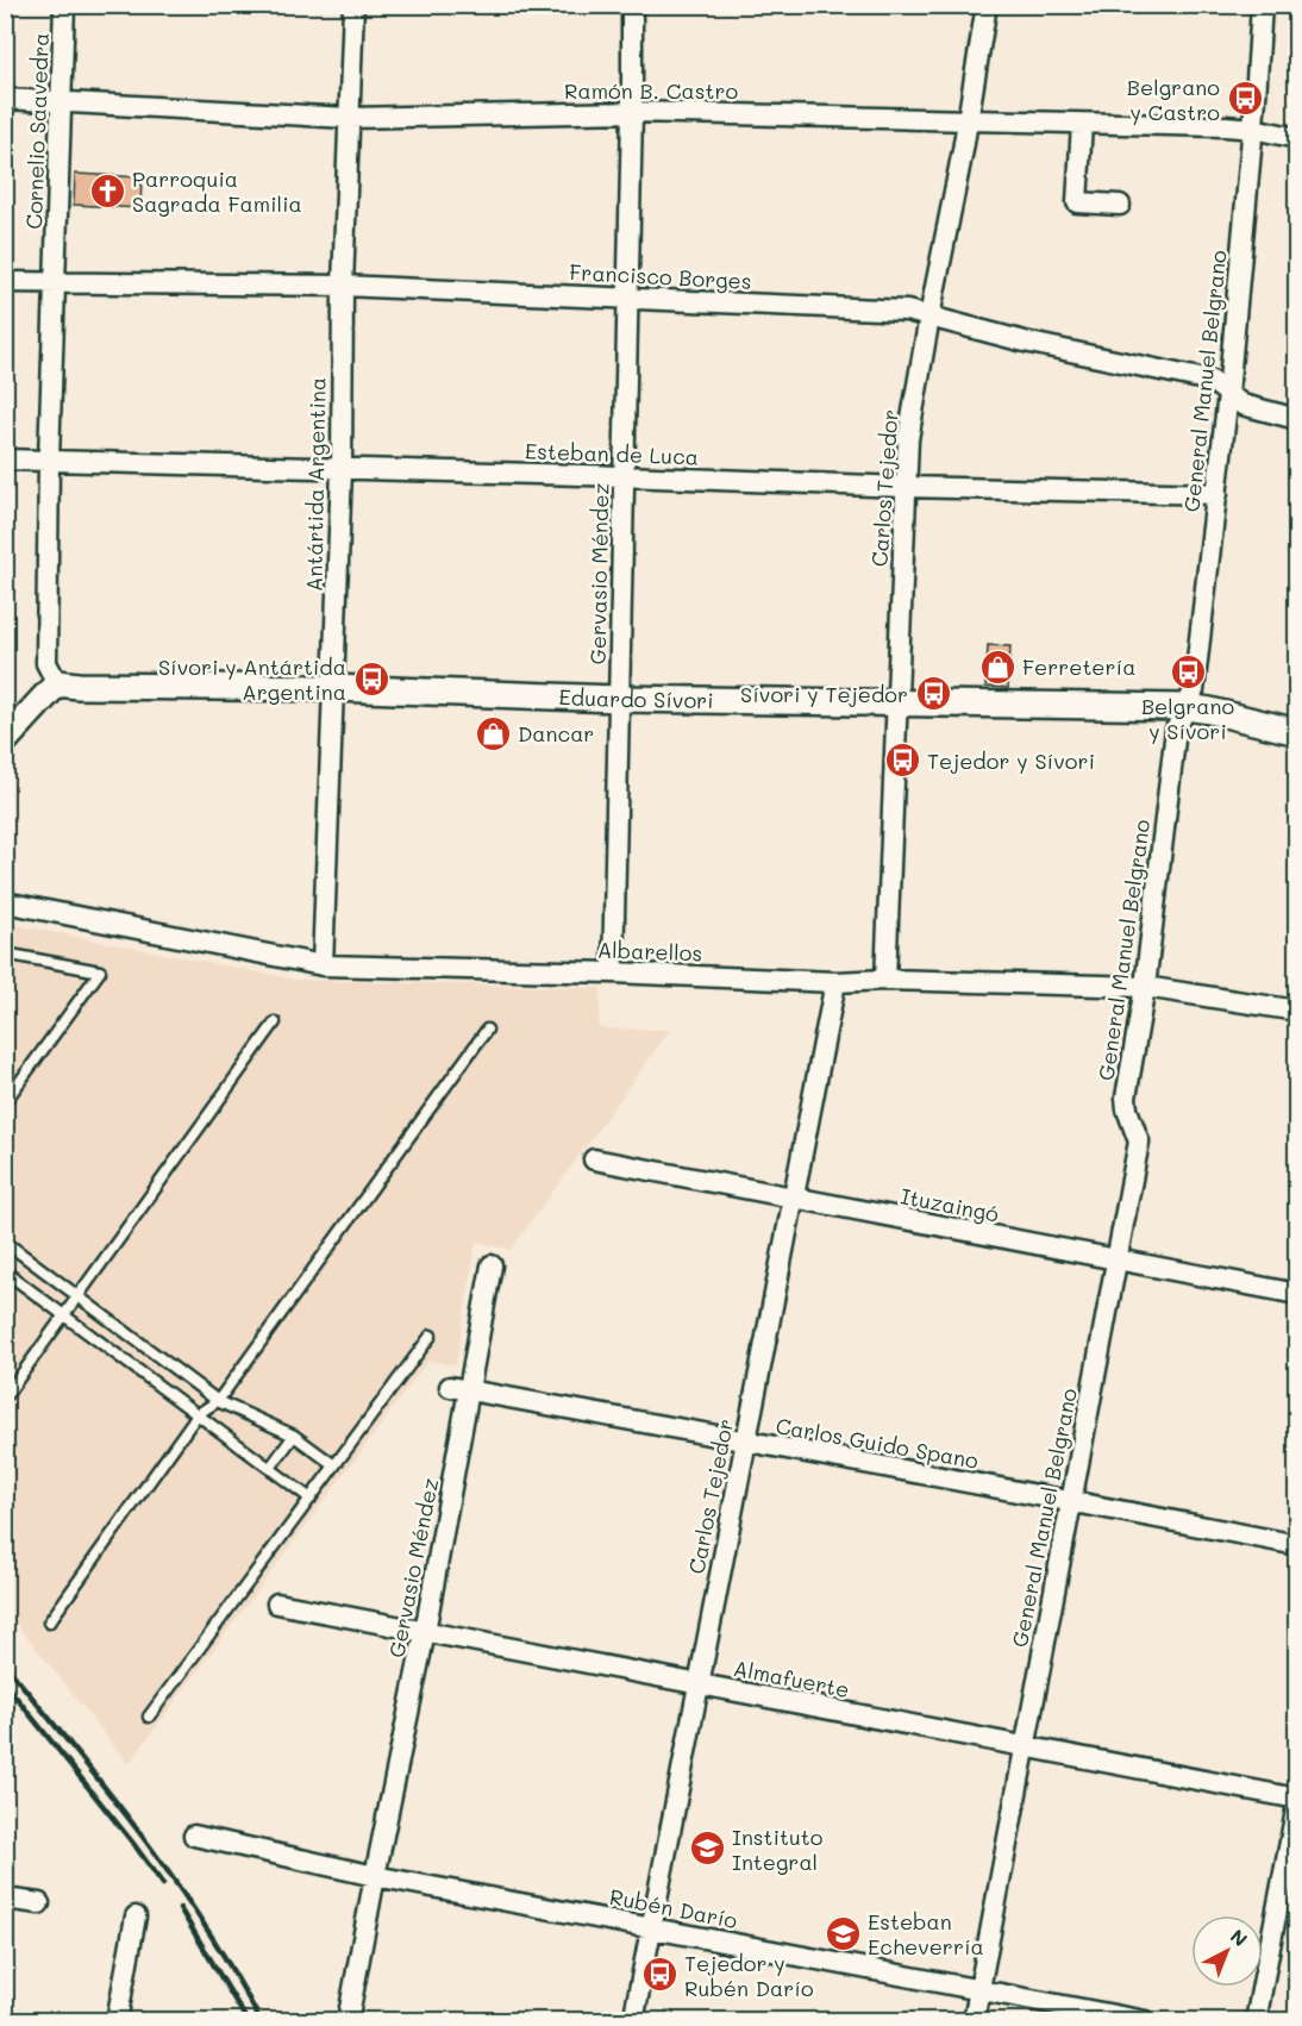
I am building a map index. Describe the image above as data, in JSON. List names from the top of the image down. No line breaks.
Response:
{"streets":{"street":["Ramón B. Castro","Cornelio Saavedra","Francisco Borges","General Manuel Belgrano","Esteban de Luca","Antártida Argentina","Carlos Tejedor","Gervasio Méndez","Eduardo Sívori","Albarellos","Ituzaingó","Carlos Guido Spano","Almafuerte","Rubén Darío"]},"crossings":[["Ramón B. Castro","Cornelio Saavedra"],["Ramón B. Castro","General Manuel Belgrano"],["Ramón B. Castro","Antártida Argentina"],["Ramón B. Castro","Carlos Tejedor"],["Ramón B. Castro","Gervasio Méndez"],["Cornelio Saavedra","Francisco Borges"],["Cornelio Saavedra","Esteban de Luca"],["Cornelio Saavedra","Eduardo Sívori"],["Francisco Borges","General Manuel Belgrano"],["Francisco Borges","Antártida Argentina"],["Francisco Borges","Carlos Tejedor"],["Francisco Borges","Gervasio Méndez"],["General Manuel Belgrano","Esteban de Luca"],["General Manuel Belgrano","Eduardo Sívori"],["General Manuel Belgrano","Albarellos"],["General Manuel Belgrano","Ituzaingó"],["General Manuel Belgrano","Carlos Guido Spano"],["General Manuel Belgrano","Almafuerte"],["General Manuel Belgrano","Rubén Darío"],["Esteban de Luca","Antártida Argentina"],["Esteban de Luca","Carlos Tejedor"],["Esteban de Luca","Gervasio Méndez"],["Antártida Argentina","Eduardo Sívori"],["Antártida Argentina","Albarellos"],["Carlos Tejedor","Eduardo Sívori"],["Carlos Tejedor","Albarellos"],["Carlos Tejedor","Ituzaingó"],["Carlos Tejedor","Carlos Guido Spano"],["Carlos Tejedor","Almafuerte"],["Carlos Tejedor","Rubén Darío"],["Gervasio Méndez","Eduardo Sívori"],["Gervasio Méndez","Albarellos"],["Gervasio Méndez","Carlos Guido Spano"],["Gervasio Méndez","Almafuerte"],["Gervasio Méndez","Rubén Darío"]],"places":{"bus stop":["Belgrano y Castro","Belgrano y Sívori","Sívori y Antártida Argentina","Sívori y Tejedor","Tejedor y Sívori","Tejedor y Rubén Darío"],"church":["Parroquia Sagrada Familia"],"shop":["Ferretería","Dancar"],"school or university":["Instituto Integral","Esteban Echeverría"]},"north":"top right"}
